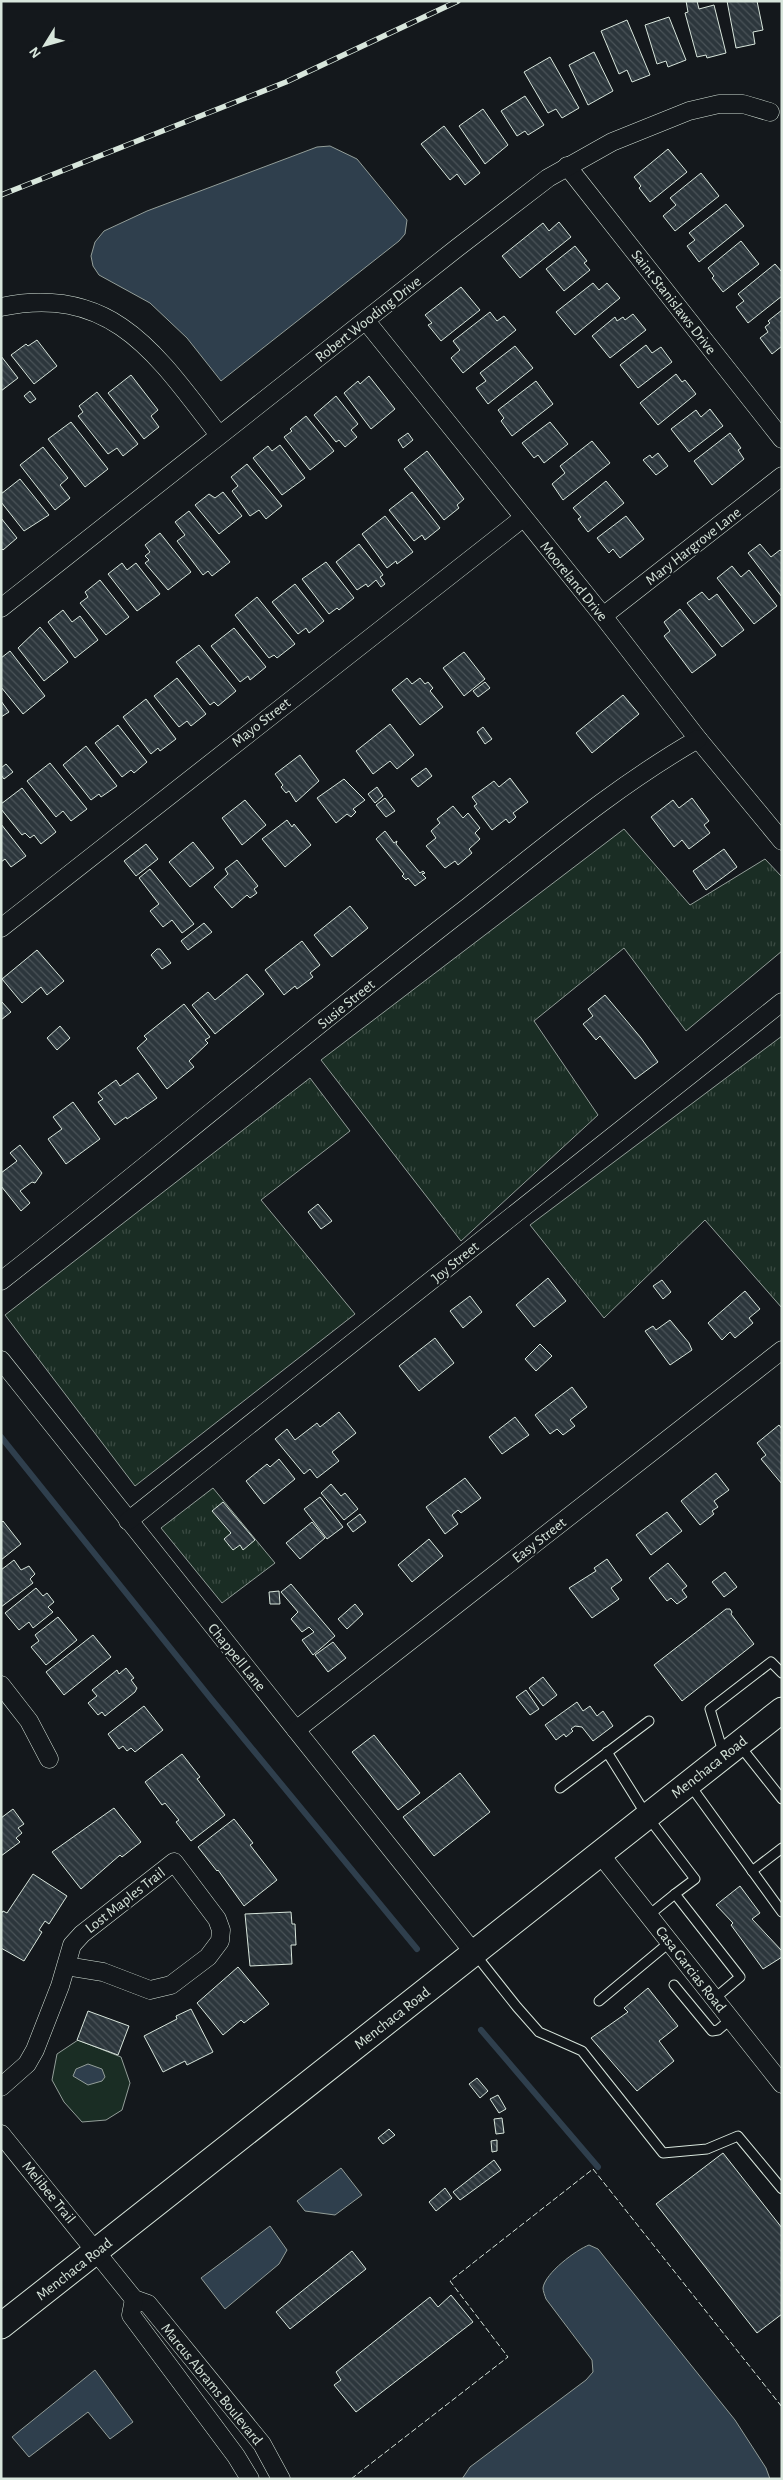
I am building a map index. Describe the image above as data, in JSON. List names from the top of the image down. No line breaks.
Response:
{"streets":{"main road":["Menchaca Road"],"street":["Saint Stanislaws Drive","Robert Wooding Drive","Mary Hargrove Lane","Mooreland Drive","Mayo Street","Susie Street","Joy Street","Easy Street","Chappell Lane","Lost Maples Trail","Casa Garcias Road","Melibee Trail","Marcus Abrams Boulevard"]},"crossings":[["Saint Stanislaws Drive","Robert Wooding Drive"],["Robert Wooding Drive","Mooreland Drive"],["Mary Hargrove Lane","Mooreland Drive"],["Mooreland Drive","Mayo Street"],["Mooreland Drive","Susie Street"],["Joy Street","Chappell Lane"],["Easy Street","Chappell Lane"],["Chappell Lane","Menchaca Road"],["Menchaca Road","Casa Garcias Road"],["Menchaca Road","Melibee Trail"],["Menchaca Road","Marcus Abrams Boulevard"],["Melibee Trail","Marcus Abrams Boulevard"]],"north":"bottom left"}
